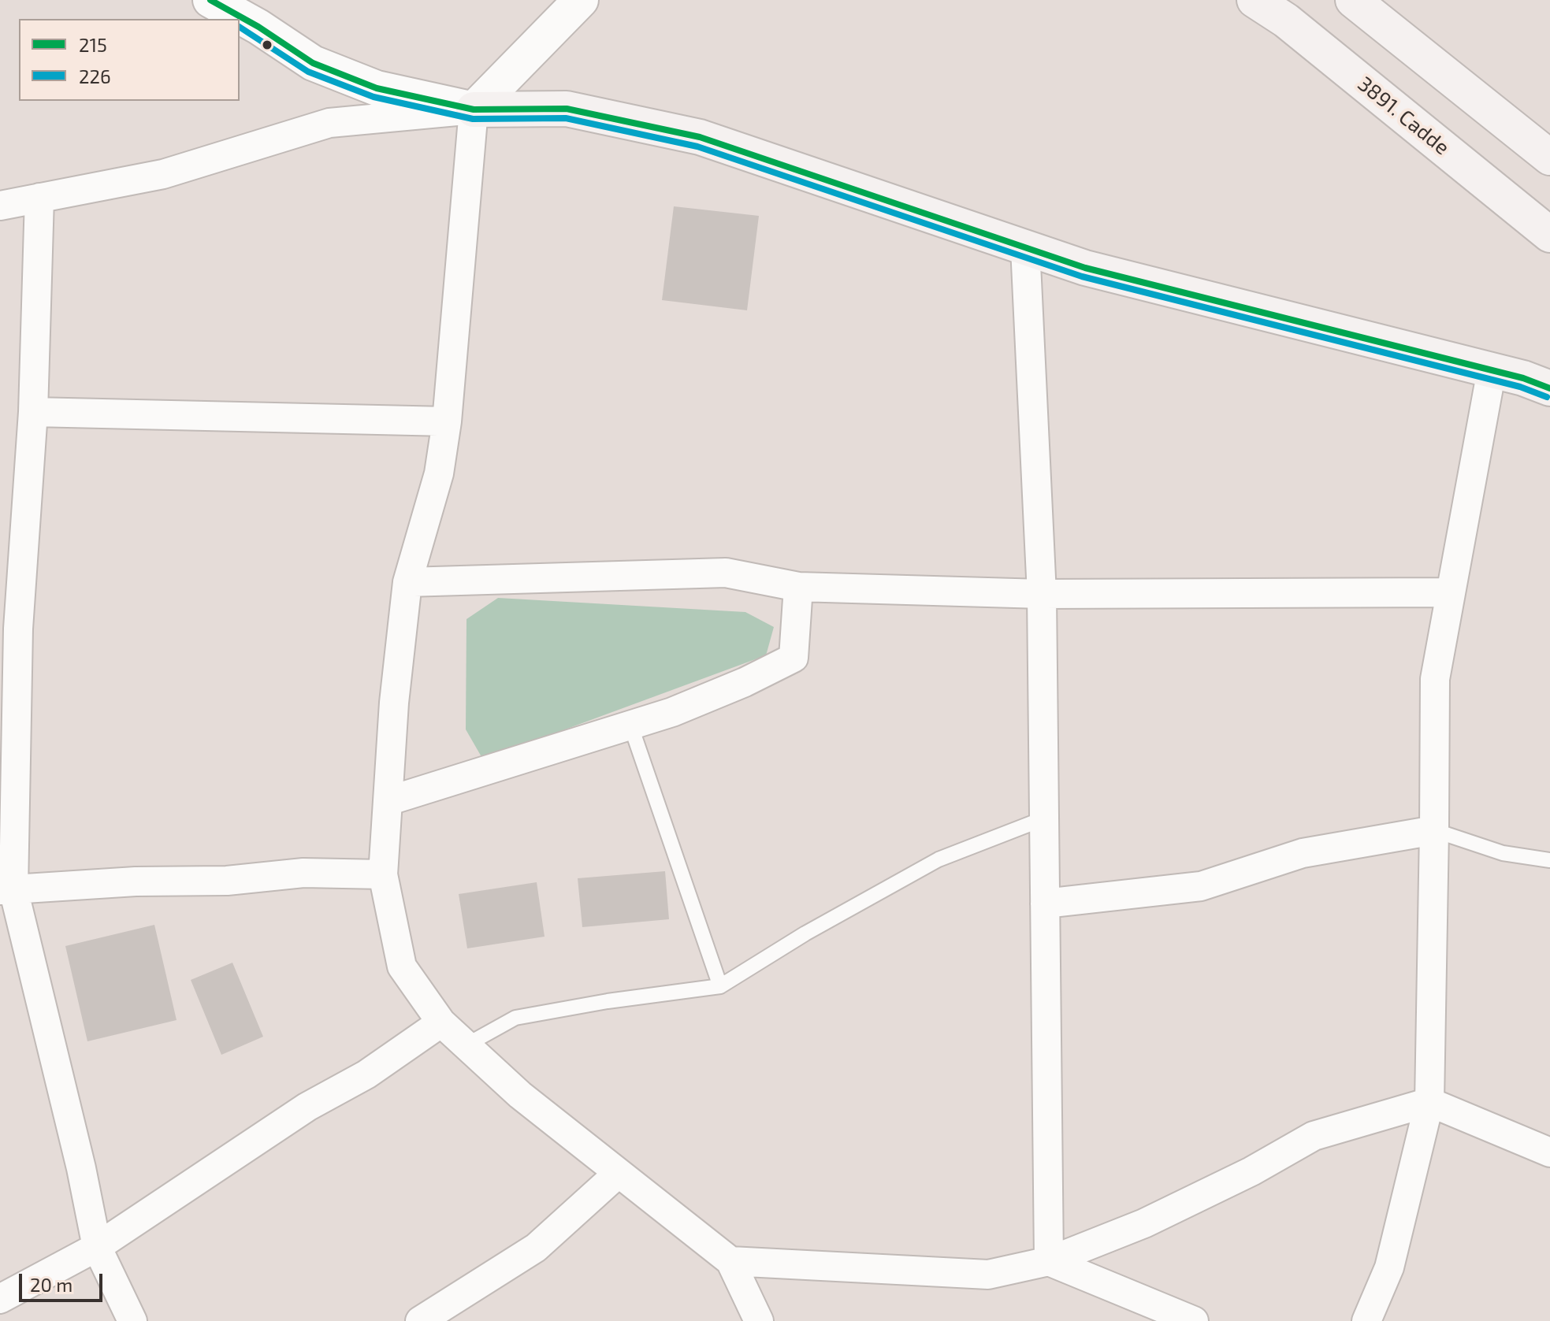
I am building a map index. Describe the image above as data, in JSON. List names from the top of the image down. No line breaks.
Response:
{"streets":{"main road":["3891. Cadde"]},"lines":["transit line 215","transit line 226"],"legend":["215","226"],"scale_bar":"20 m"}
